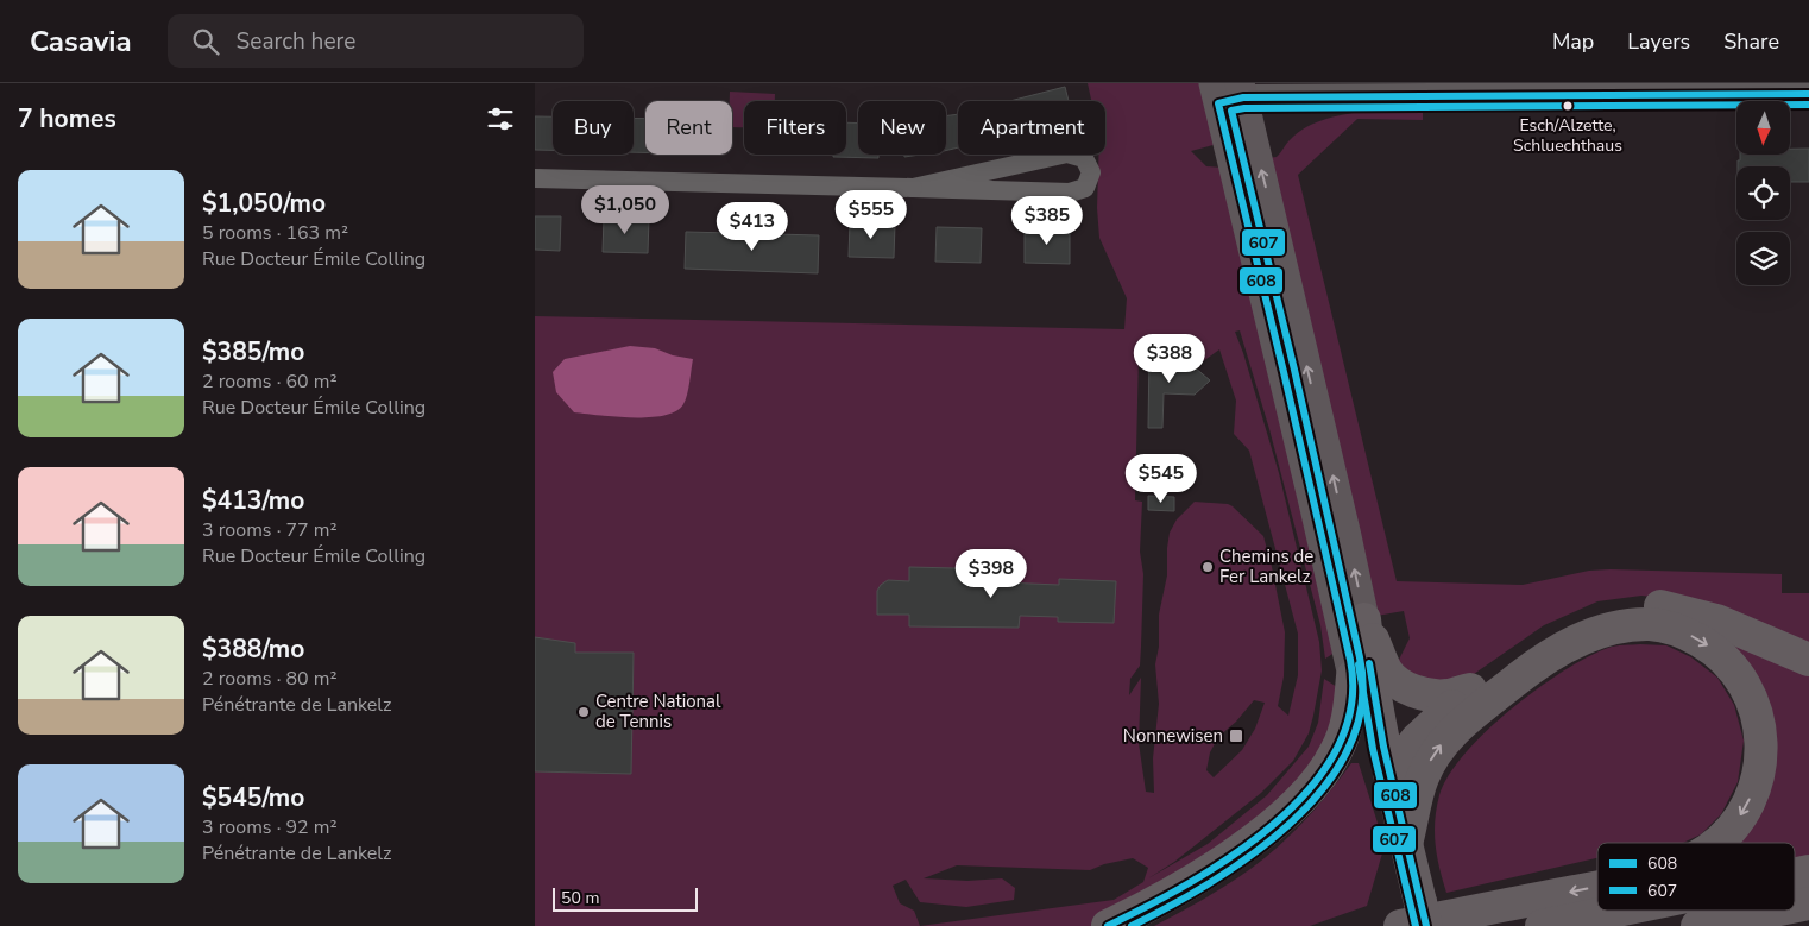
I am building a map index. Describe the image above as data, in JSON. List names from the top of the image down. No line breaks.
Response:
{"places":{"other":["Esch/Alzette, Schluechthaus","Chemins de Fer Lankelz","Centre National de Tennis"],"transit":["Nonnewisen"]},"lines":["transit line 608","transit line 607"],"legend":["608","607"],"scale_bar":"50 m","north":"bottom","page":{"header":"Casavia","search":"Search here","nav":["Map","Layers","Share"],"heading":"7 homes","chip":["Buy","Rent","Filters","New","Apartment"],"list":[{"name":"$1,050/mo","note":"5 rooms · 163 m² · Rue Docteur Émile Colling"},{"name":"$385/mo","note":"2 rooms · 60 m² · Rue Docteur Émile Colling"},{"name":"$413/mo","note":"3 rooms · 77 m² · Rue Docteur Émile Colling"},{"name":"$388/mo","note":"2 rooms · 80 m² · Pénétrante de Lankelz"},{"name":"$545/mo","note":"3 rooms · 92 m² · Pénétrante de Lankelz"}],"price":["$1,050","$555","$385","$413","$388","$545","$398"],"scale":"50 m"}}
